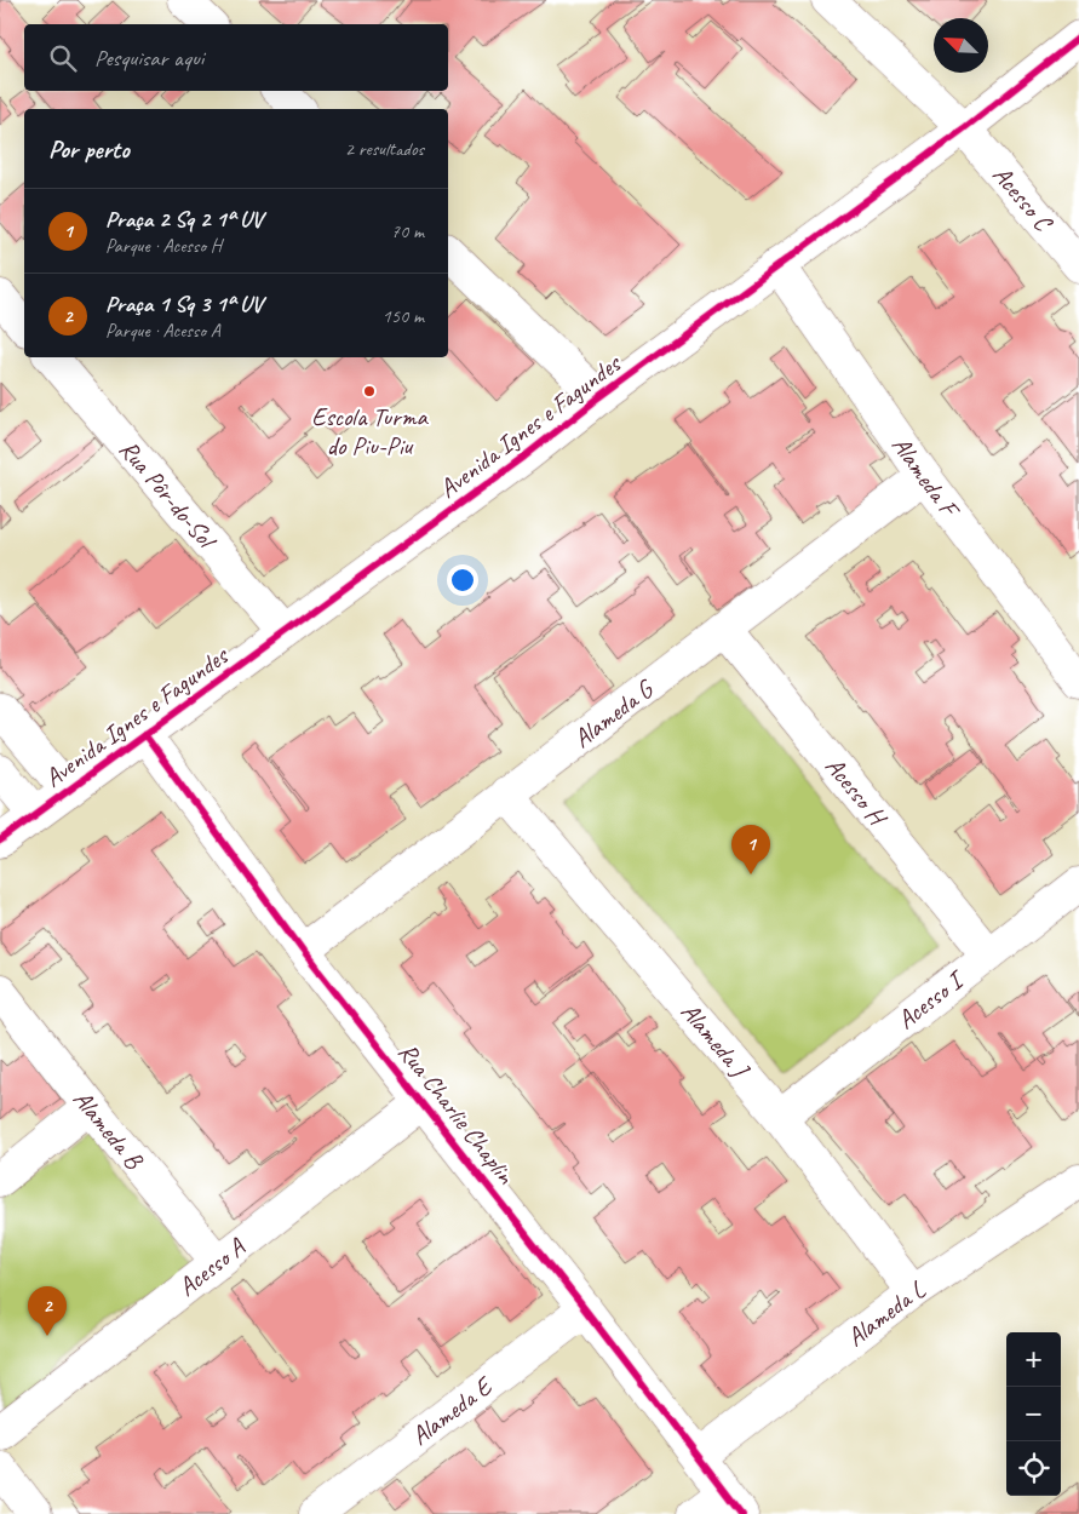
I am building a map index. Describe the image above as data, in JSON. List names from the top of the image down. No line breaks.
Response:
{"streets":{"street":["Acesso C","Avenida Ignes e Fagundes","Alameda F","Rua Pôr-do-Sol","Alameda G","Acesso H","Acesso I","Alameda J","Rua Charlie Chaplin","Alameda B","Acesso A","Alameda L","Alameda E"]},"crossings":[["Acesso C","Avenida Ignes e Fagundes"],["Avenida Ignes e Fagundes","Alameda F"],["Avenida Ignes e Fagundes","Rua Pôr-do-Sol"],["Avenida Ignes e Fagundes","Rua Charlie Chaplin"],["Alameda F","Alameda G"],["Alameda G","Acesso H"],["Alameda G","Alameda J"],["Alameda G","Rua Charlie Chaplin"],["Acesso H","Acesso I"],["Acesso I","Alameda J"],["Alameda J","Alameda L"],["Rua Charlie Chaplin","Acesso A"],["Rua Charlie Chaplin","Alameda L"],["Rua Charlie Chaplin","Alameda E"],["Alameda B","Acesso A"]],"places":["Escola Turma do Piu-Piu"],"north":"top left","page":{"search":"Pesquisar aqui","heading":["Por perto","2 resultados"],"list":[{"mark":"1","name":"Praça 2 Sq 2 1ª UV","note":"Parque · Acesso H","value":"70 m"},{"mark":"2","name":"Praça 1 Sq 3 1ª UV","note":"Parque · Acesso A","value":"150 m"}],"pins":["1","2"],"map_buttons":["+","−"]}}
